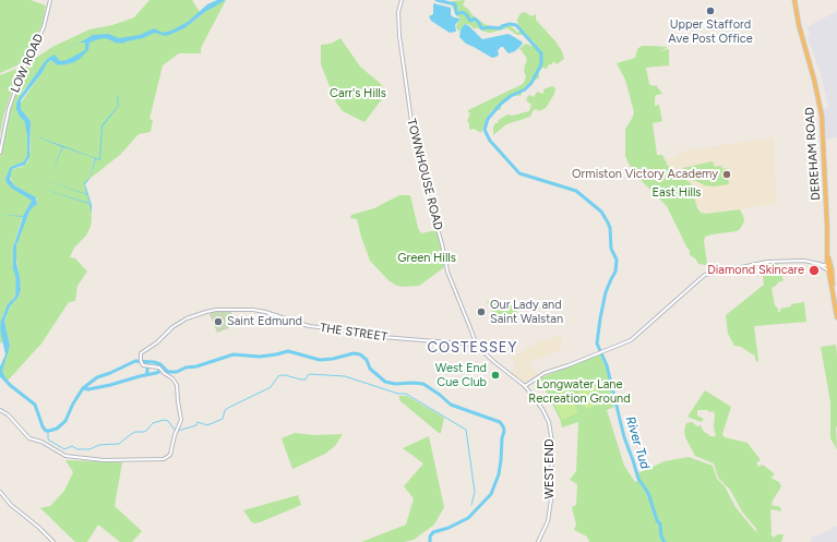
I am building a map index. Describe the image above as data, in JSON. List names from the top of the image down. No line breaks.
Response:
{"streets":{"highway":["DEREHAM ROAD"],"street":["LOW ROAD","TOWNHOUSE ROAD","THE STREET","WEST END"]},"crossings":[["TOWNHOUSE ROAD","THE STREET"],["TOWNHOUSE ROAD","WEST END"],["THE STREET","WEST END"]],"districts":["COSTESSEY"],"water":["River Tud"],"parks":["Carr's Hills","East Hills","Green Hills","Longwater Lane Recreation Ground"],"places":["Upper Stafford Ave Post Office","Ormiston Victory Academy","Diamond Skincare","Our Lady and Saint Walstan","Saint Edmund","West End Cue Club"]}
